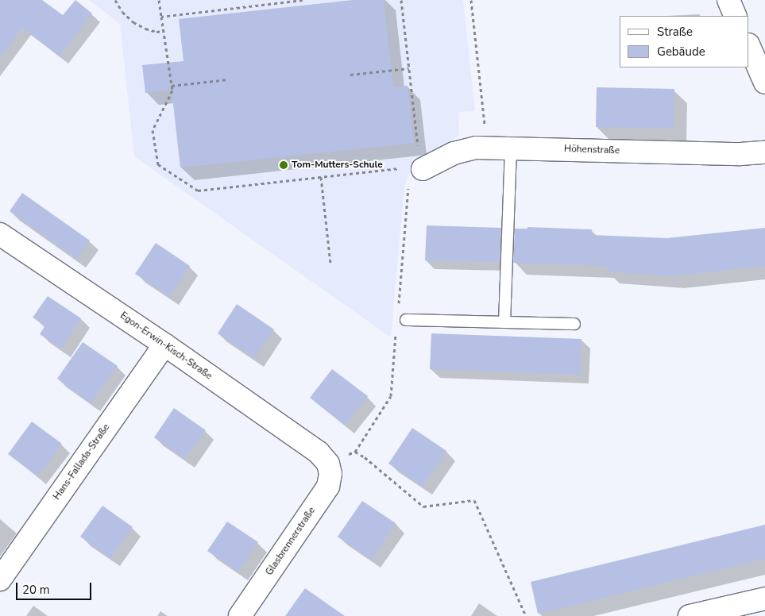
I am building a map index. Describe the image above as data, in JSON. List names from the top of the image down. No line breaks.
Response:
{"streets":{"street":["Höhenstraße","Egon-Erwin-Kisch-Straße","Hans-Fallada-Straße","Glasbrennerstraße"]},"crossings":[["Egon-Erwin-Kisch-Straße","Hans-Fallada-Straße"],["Egon-Erwin-Kisch-Straße","Glasbrennerstraße"]],"places":["Tom-Mutters-Schule"],"legend":["Straße","Gebäude"],"scale_bar":"20 m"}
